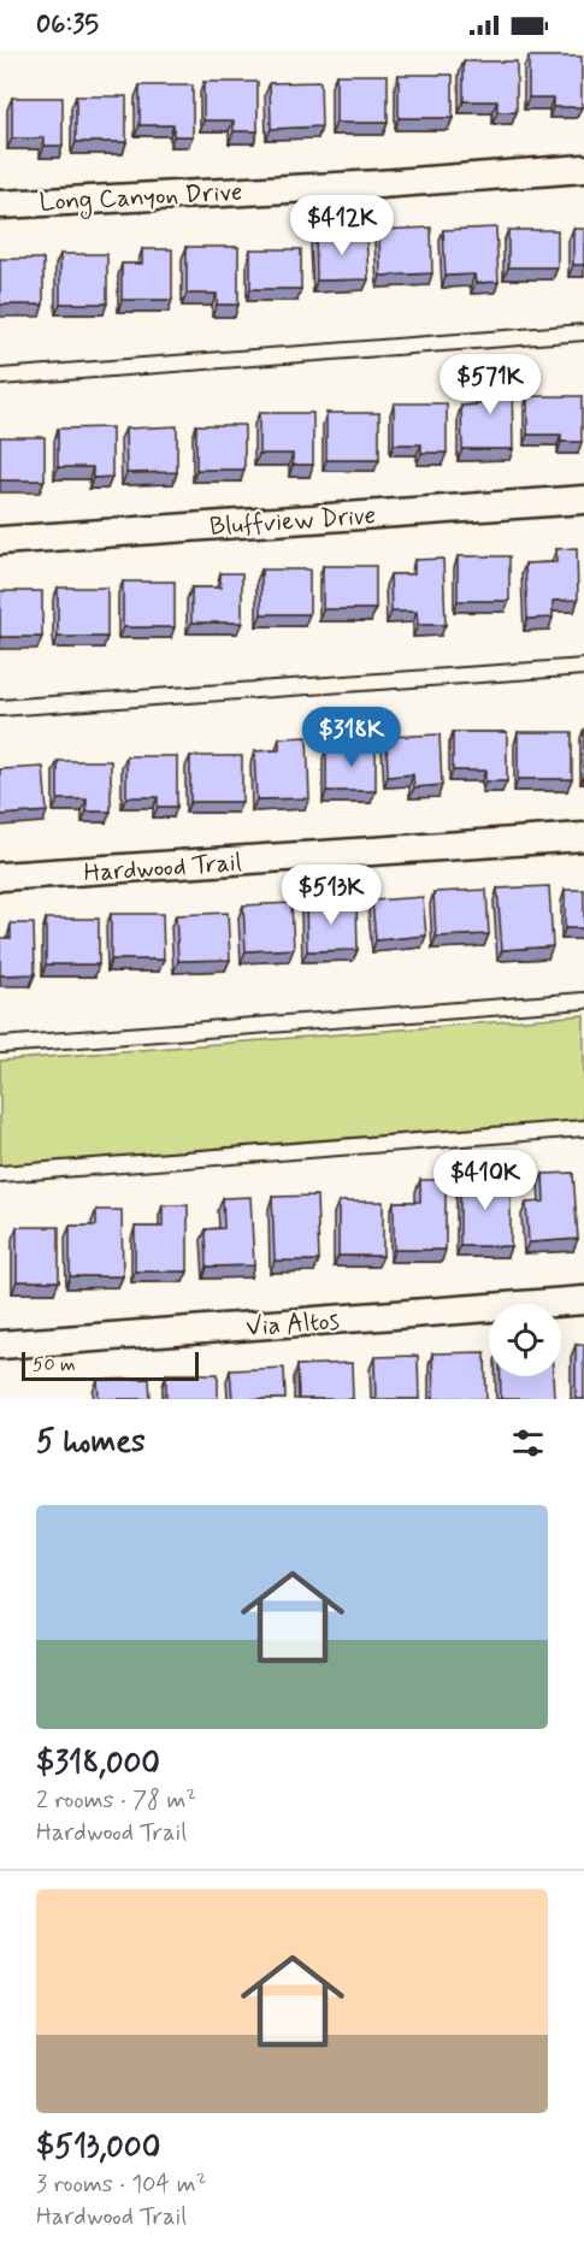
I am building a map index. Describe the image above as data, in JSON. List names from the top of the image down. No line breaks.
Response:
{"streets":{"street":["Long Canyon Drive","Bluffview Drive","Hardwood Trail","Via Altos"]},"scale_bar":"50 m","page":{"status":"06:35","price":["$412K","$571K","$318K","$513K","$410K"],"scale":"50 m","heading":"5 homes","list":[{"name":"$318,000","note":"2 rooms · 78 m² · Hardwood Trail"},{"name":"$513,000","note":"3 rooms · 104 m² · Hardwood Trail"}]}}
